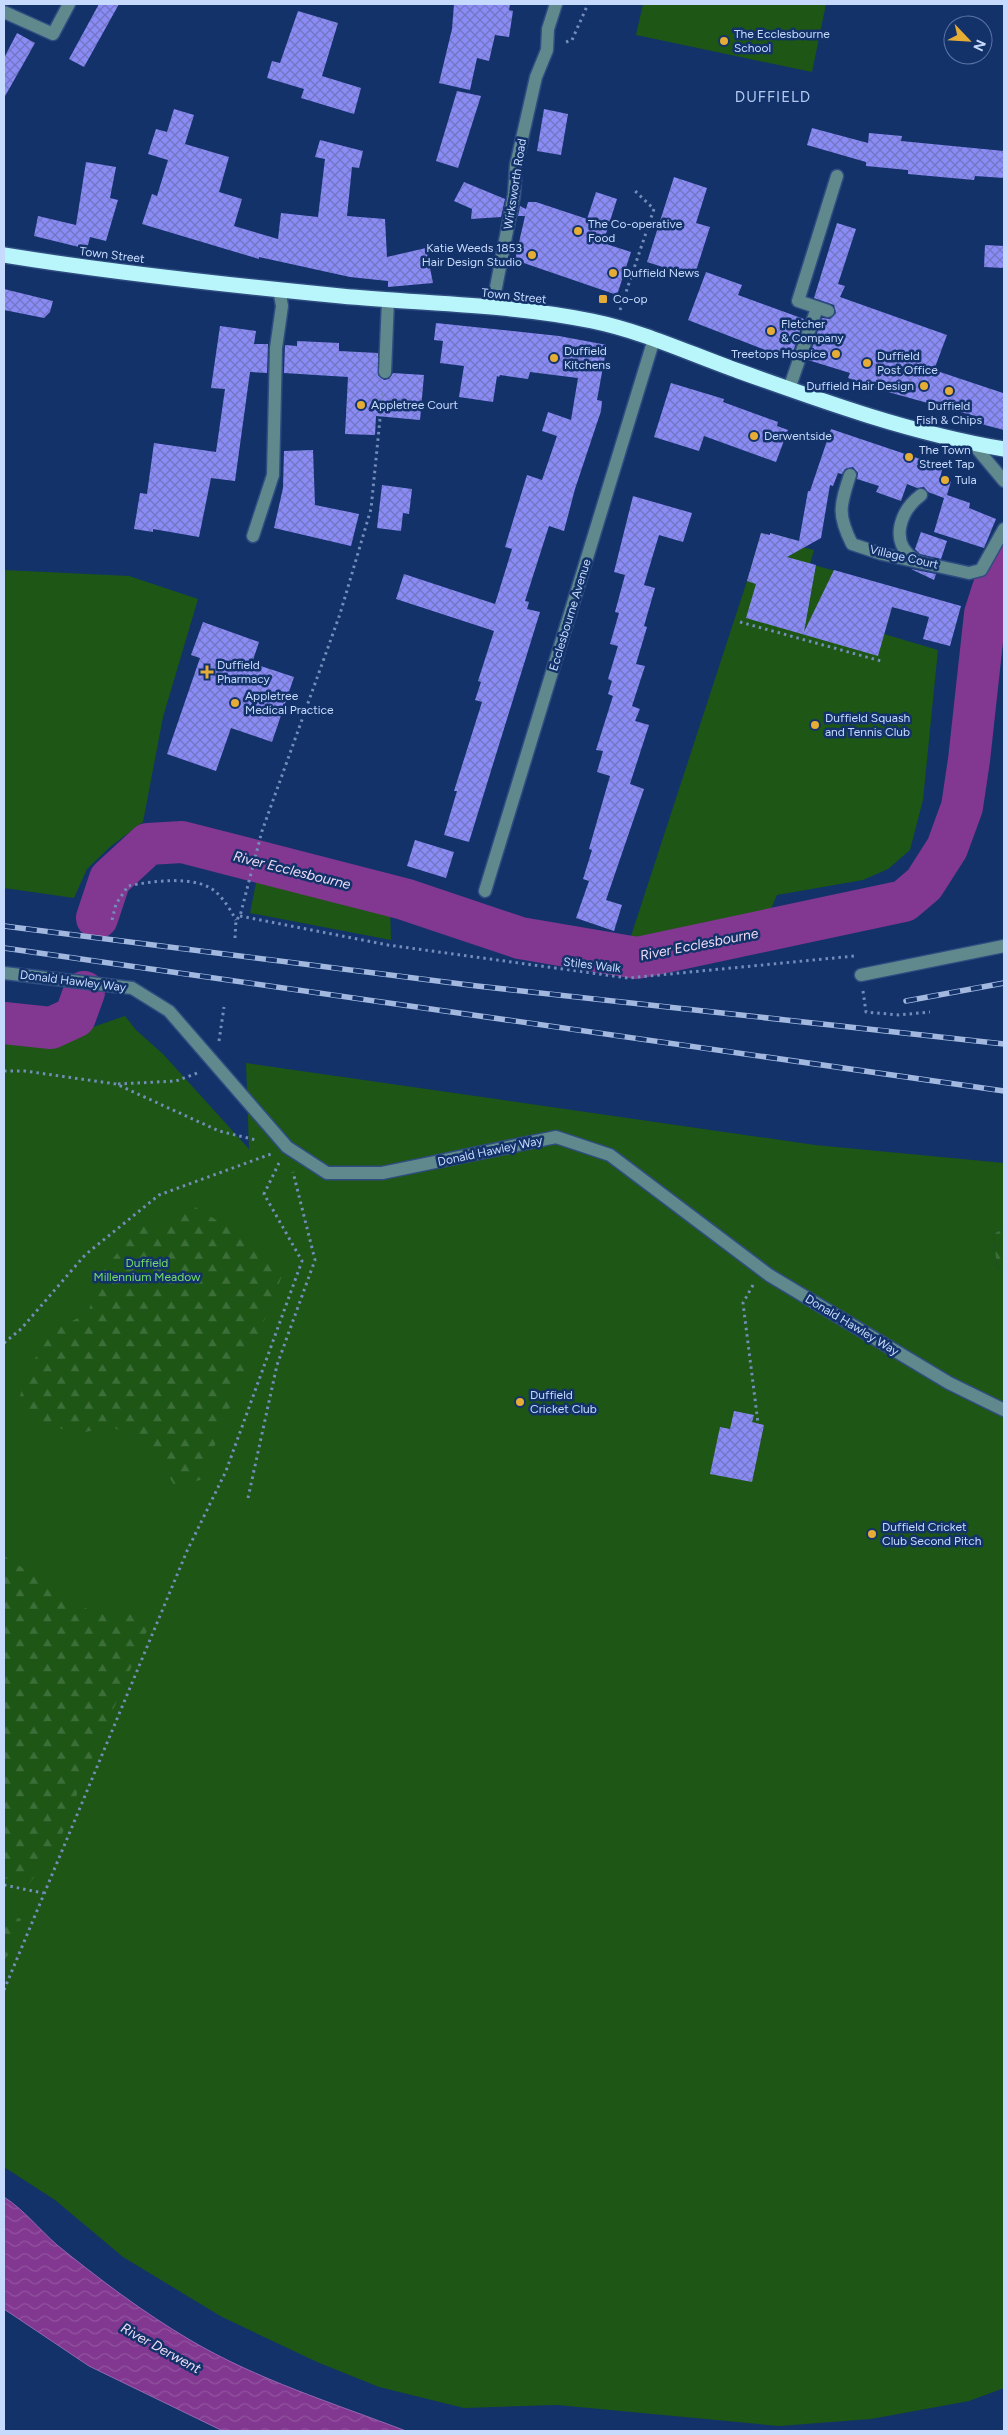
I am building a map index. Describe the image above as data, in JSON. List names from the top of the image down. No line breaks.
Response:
{"streets":{"highway":["Town Street"],"street":["Wirksworth Road","Village Court","Ecclesbourne Avenue","Donald Hawley Way"],"path":["Stiles Walk"]},"crossings":[["Wirksworth Road","Town Street"],["Town Street","Ecclesbourne Avenue"]],"districts":["DUFFIELD"],"water":["River Ecclesbourne","River Derwent"],"parks":["Duffield Millennium Meadow"],"places":{"other":["The Ecclesbourne School","The Co-operative Food","Katie Weeds 1853 Hair Design Studio","Duffield News","Fletcher & Company","Treetops Hospice","Duffield Kitchens","Duffield Post Office","Duffield Hair Design","Duffield Fish & Chips","Appletree Court","Derwentside","The Town Street Tap","Tula","Appletree Medical Practice","Duffield Squash and Tennis Club","Duffield Cricket Club","Duffield Cricket Club Second Pitch"],"transit":["Co-op"],"health":["Duffield Pharmacy"]},"north":"bottom right"}
